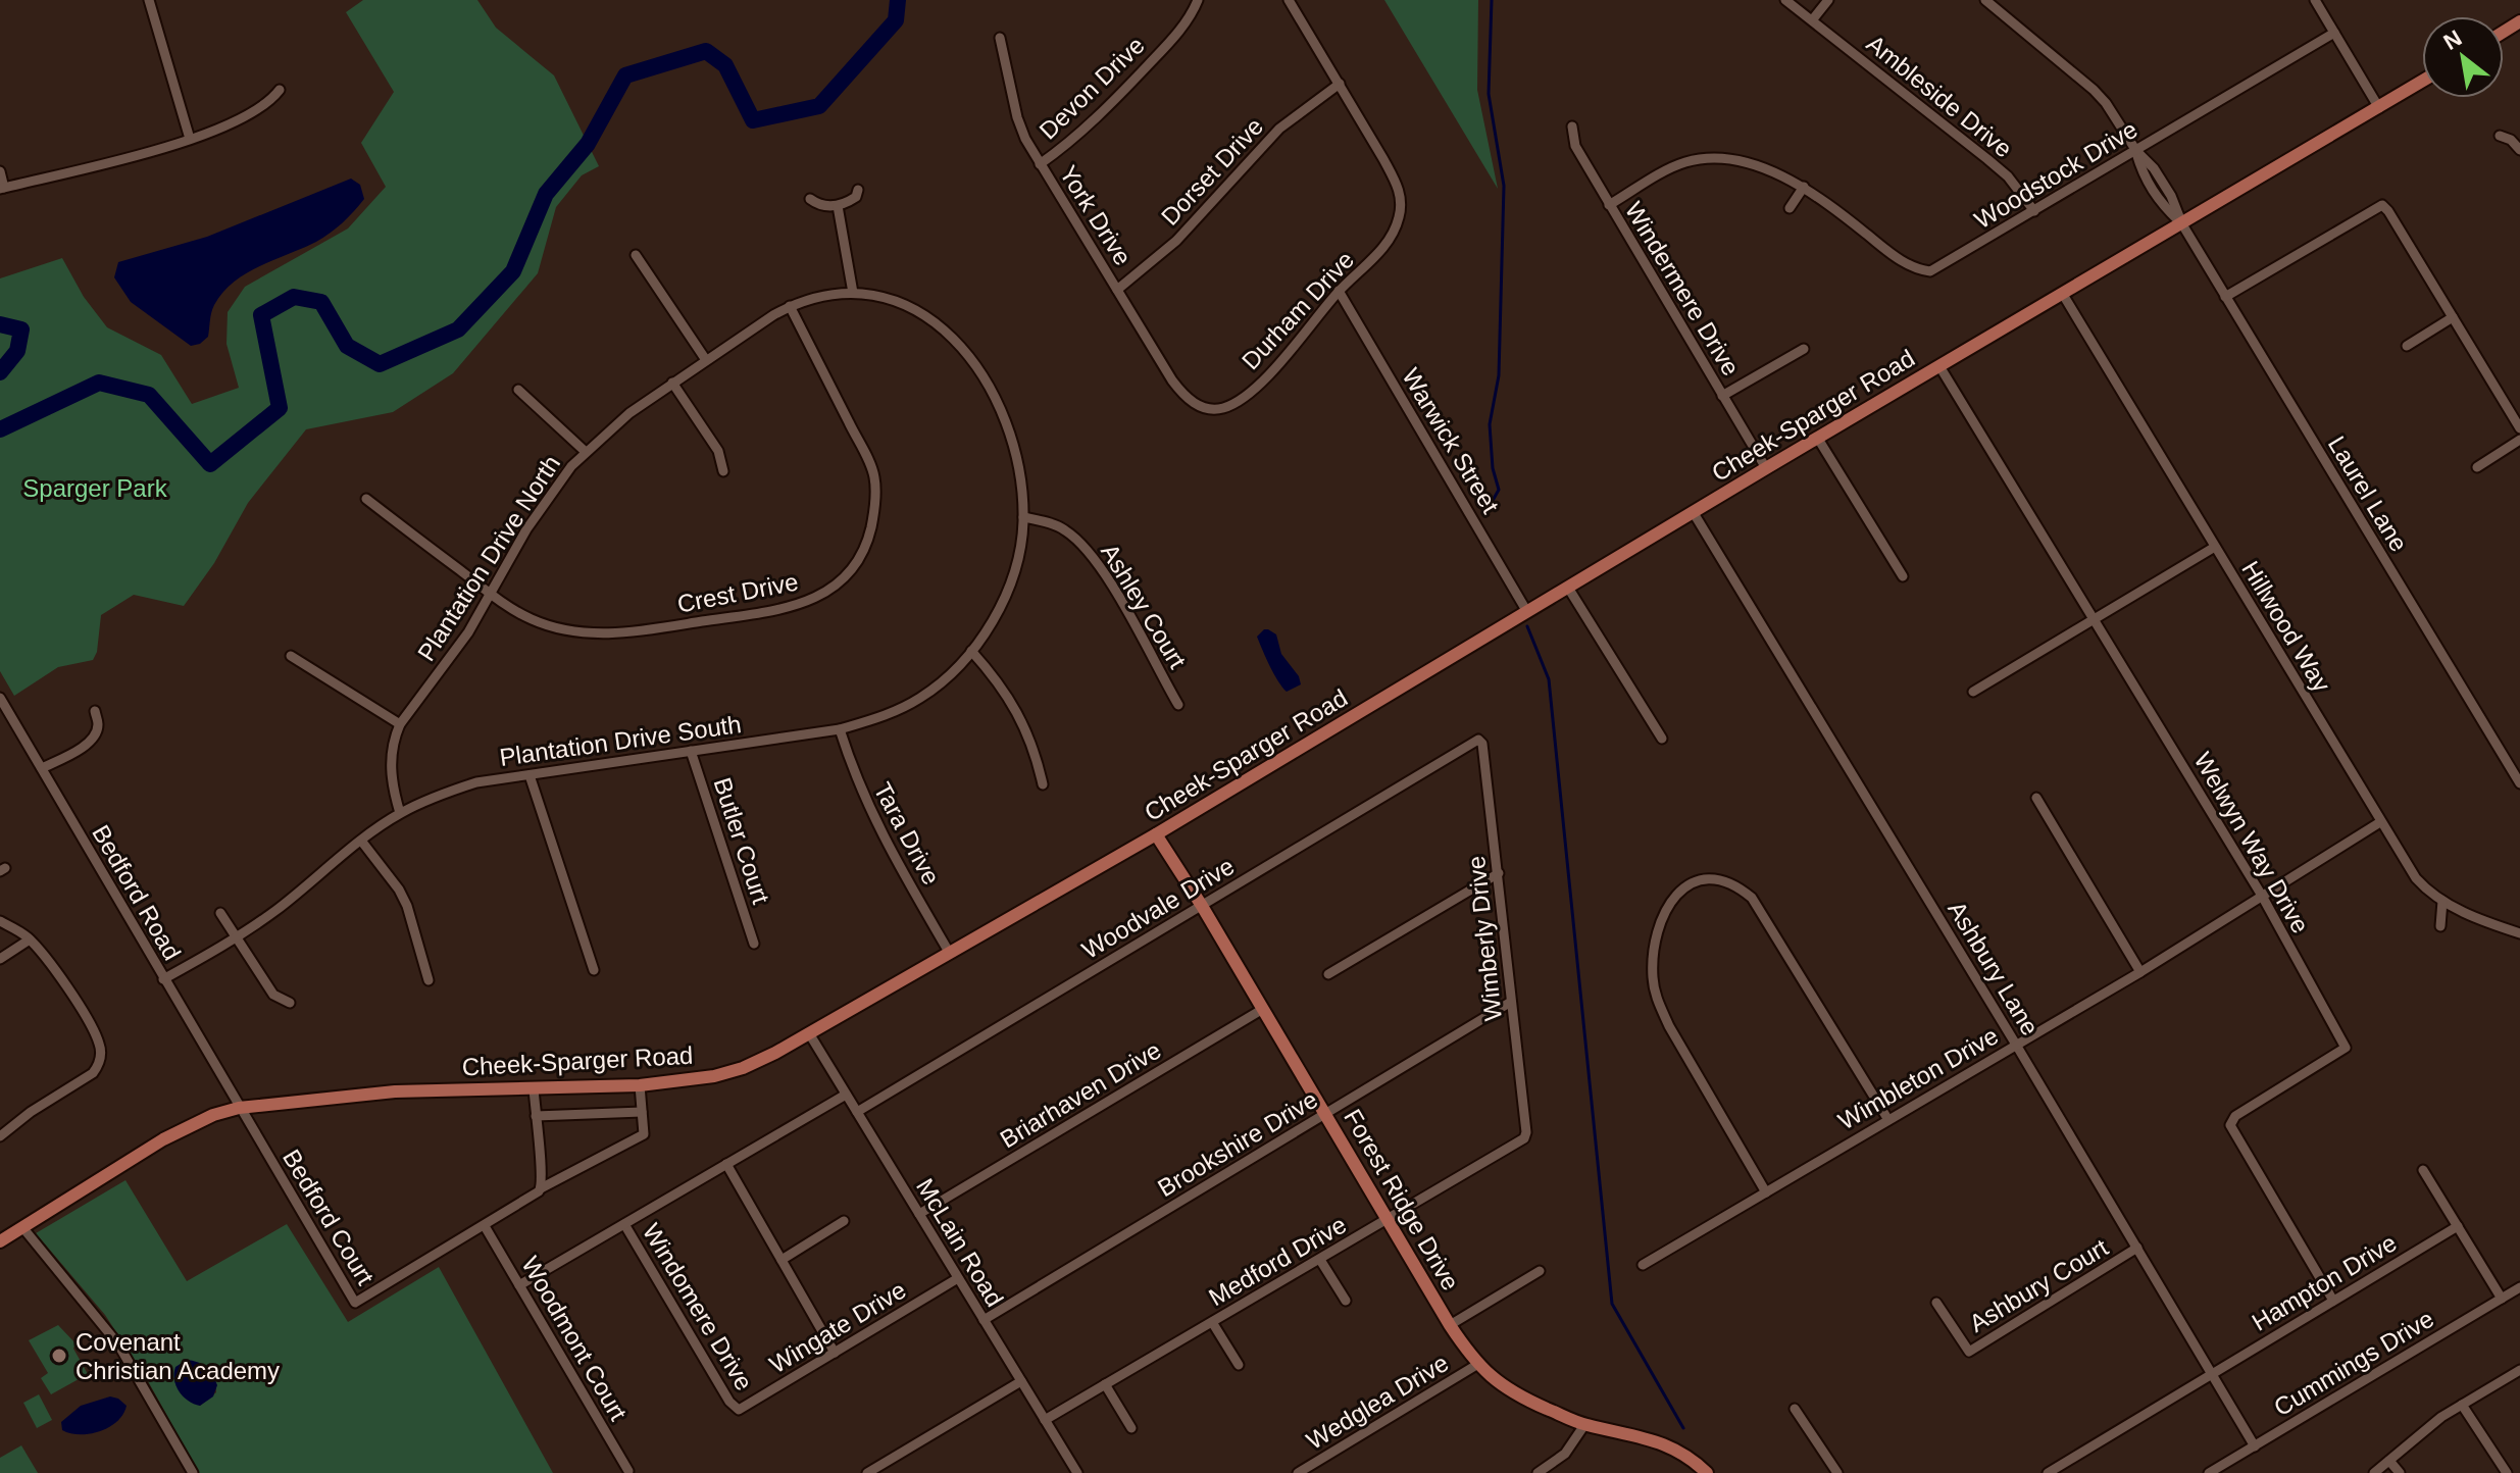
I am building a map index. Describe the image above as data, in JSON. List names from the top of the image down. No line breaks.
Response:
{"streets":{"main road":["Cheek-Sparger Road","Forest Ridge Drive"],"street":["Devon Drive","Ambleside Drive","Dorset Drive","Woodstock Drive","York Drive","Windermere Drive","Durham Drive","Warwick Street","Laurel Lane","Plantation Drive North","Crest Drive","Ashley Court","Hillwood Way","Plantation Drive South","Tara Drive","Butler Court","Welwyn Way Drive","Bedford Road","Woodvale Drive","Wimberly Drive","Ashbury Lane","Wimbleton Drive","Briarhaven Drive","Brookshire Drive","Bedford Court","McLain Road","Medford Drive","Hampton Drive","Ashbury Court","Windomere Drive","Wingate Drive","Woodmont Court","Cummings Drive","Wedglea Drive"]},"crossings":[["Devon Drive","York Drive"],["Ambleside Drive","Woodstock Drive"],["Dorset Drive","York Drive"],["Dorset Drive","Durham Drive"],["Woodstock Drive","Windermere Drive"],["Woodstock Drive","Laurel Lane"],["York Drive","Durham Drive"],["Windermere Drive","Cheek-Sparger Road"],["Durham Drive","Warwick Street"],["Cheek-Sparger Road","Warwick Street"],["Cheek-Sparger Road","Laurel Lane"],["Cheek-Sparger Road","Hillwood Way"],["Cheek-Sparger Road","Tara Drive"],["Cheek-Sparger Road","Welwyn Way Drive"],["Cheek-Sparger Road","Bedford Road"],["Cheek-Sparger Road","Ashbury Lane"],["Cheek-Sparger Road","Forest Ridge Drive"],["Cheek-Sparger Road","Bedford Court"],["Cheek-Sparger Road","McLain Road"],["Plantation Drive North","Crest Drive"],["Plantation Drive North","Ashley Court"],["Plantation Drive North","Plantation Drive South"],["Ashley Court","Plantation Drive South"],["Hillwood Way","Wimbleton Drive"],["Plantation Drive South","Tara Drive"],["Plantation Drive South","Butler Court"],["Plantation Drive South","Bedford Road"],["Welwyn Way Drive","Wimbleton Drive"],["Welwyn Way Drive","Hampton Drive"],["Bedford Road","Bedford Court"],["Woodvale Drive","Wimberly Drive"],["Woodvale Drive","Forest Ridge Drive"],["Woodvale Drive","McLain Road"],["Wimberly Drive","Brookshire Drive"],["Wimberly Drive","Medford Drive"],["Ashbury Lane","Wimbleton Drive"],["Ashbury Lane","Hampton Drive"],["Ashbury Lane","Ashbury Court"],["Ashbury Lane","Cummings Drive"],["Briarhaven Drive","Forest Ridge Drive"],["Briarhaven Drive","McLain Road"],["Brookshire Drive","Forest Ridge Drive"],["Brookshire Drive","McLain Road"],["Forest Ridge Drive","Medford Drive"],["Forest Ridge Drive","Wedglea Drive"],["Bedford Court","Woodmont Court"],["McLain Road","Medford Drive"],["McLain Road","Wingate Drive"],["Windomere Drive","Wingate Drive"]],"parks":["Sparger Park"],"places":["Covenant Christian Academy"],"north":"top left"}
